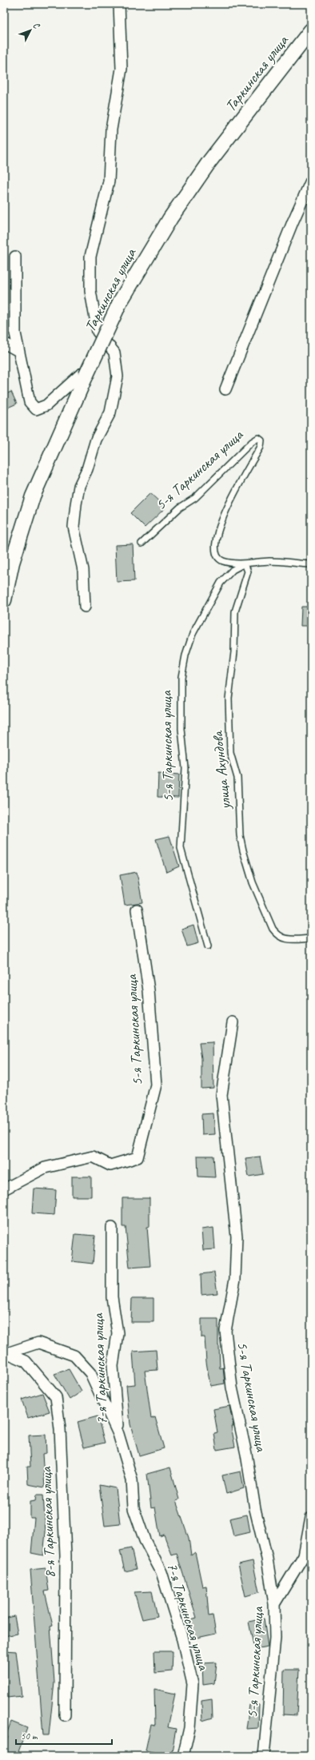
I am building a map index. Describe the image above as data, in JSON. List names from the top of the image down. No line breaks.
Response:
{"streets":{"street":["Таркинская улица","5-я Таркинская улица","7-я Таркинская улица","8-я Таркинская улица"],"lane":["улица Ахундова"]},"crossings":[["5-я Таркинская улица","улица Ахундова"],["7-я Таркинская улица","8-я Таркинская улица"]],"scale_bar":"50 m","north":"top right"}
